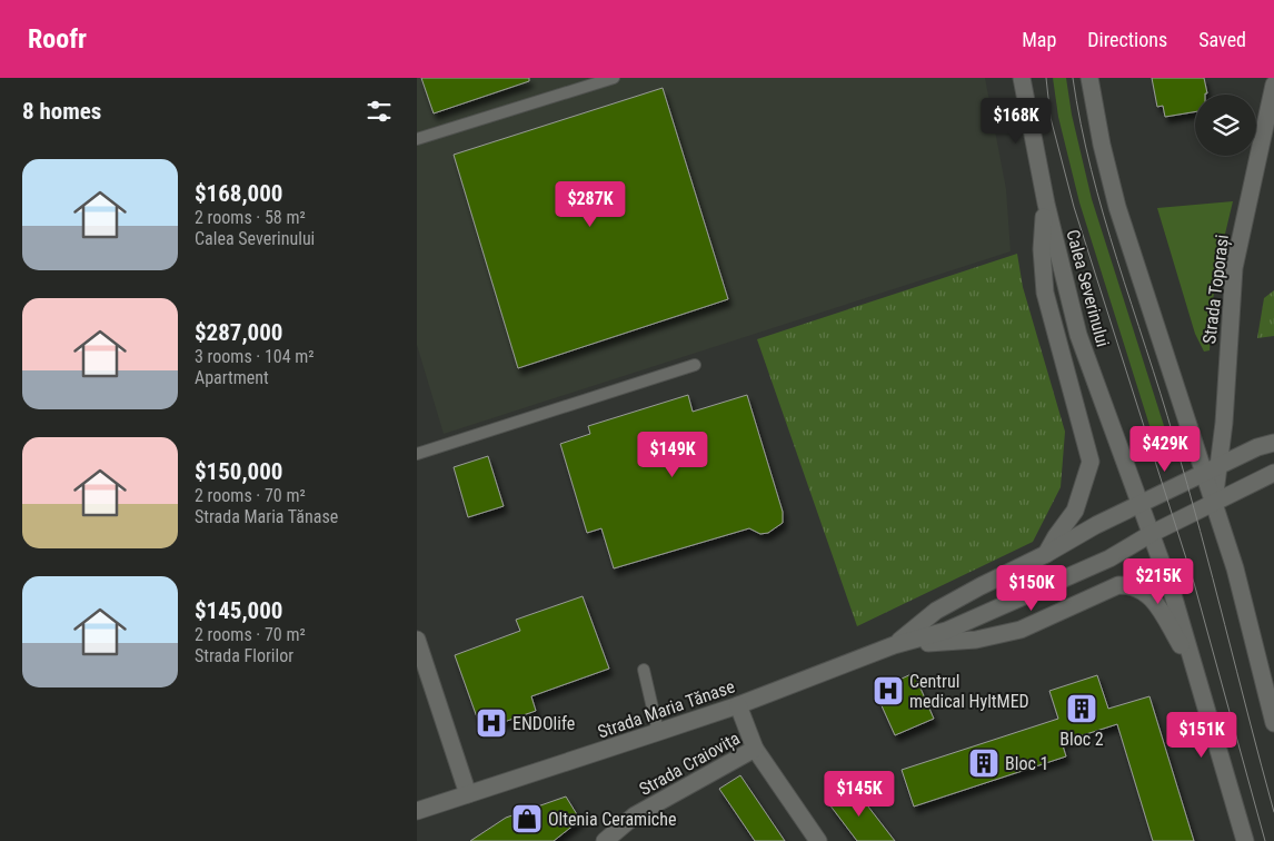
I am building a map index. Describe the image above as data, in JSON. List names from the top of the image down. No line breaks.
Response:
{"streets":{"main road":["Calea Severinului","Strada Toporași","Strada Maria Tănase","Strada Craiovița"]},"crossings":[["Calea Severinului","Strada Maria Tănase"],["Strada Toporași","Strada Maria Tănase"],["Strada Maria Tănase","Strada Craiovița"]],"places":{"hospital":["Centrul medical HyltMED","ENDOlife"],"building":["Bloc 2","Bloc 1"],"shop":["Oltenia Ceramiche"]},"page":{"header":"Roofr","nav":["Map","Directions","Saved"],"heading":"8 homes","price":["$168K","$287K","$429K","$149K","$215K","$150K","$151K","$145K"],"list":[{"name":"$168,000","note":"2 rooms · 58 m² · Calea Severinului"},{"name":"$287,000","note":"3 rooms · 104 m² · Apartment"},{"name":"$150,000","note":"2 rooms · 70 m² · Strada Maria Tănase"},{"name":"$145,000","note":"2 rooms · 70 m² · Strada Florilor"}]}}
